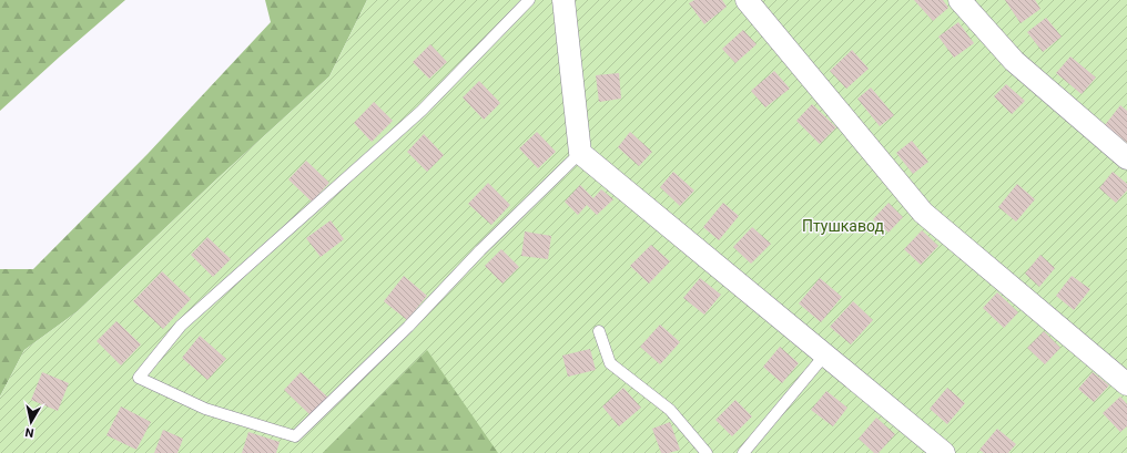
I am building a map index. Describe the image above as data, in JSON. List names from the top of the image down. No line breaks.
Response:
{"parks":["Птушкавод"],"north":"bottom"}
